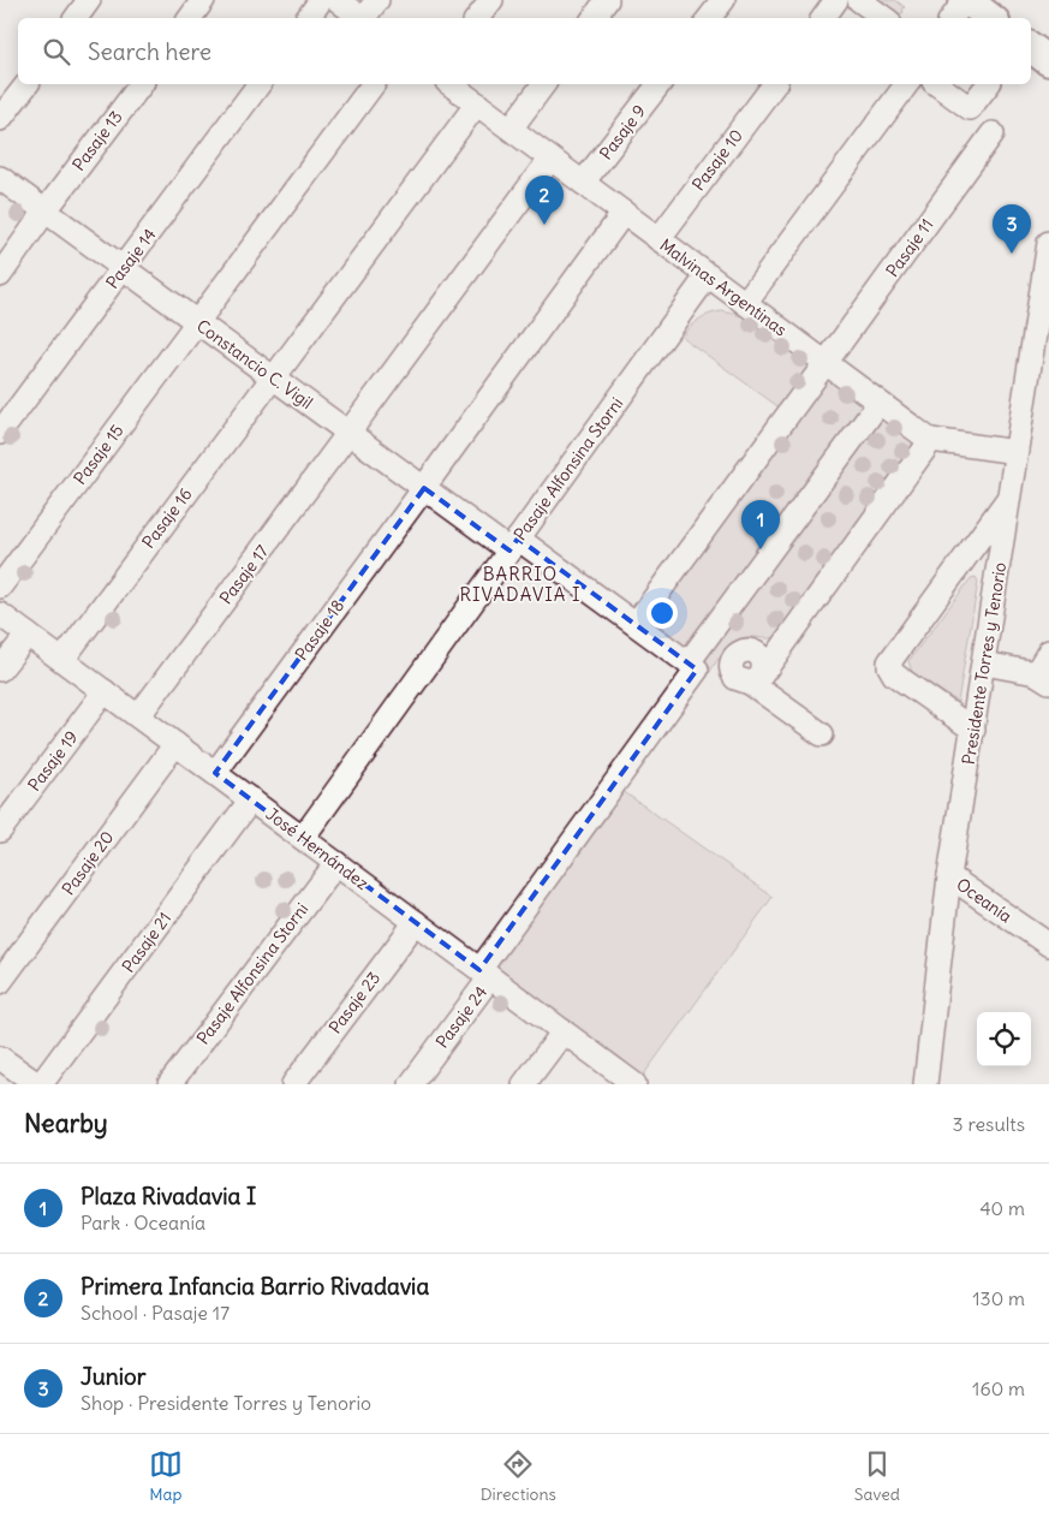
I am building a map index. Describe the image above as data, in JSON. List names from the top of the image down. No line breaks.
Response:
{"streets":{"street":["Pasaje 9","Pasaje 13","Pasaje 10","Pasaje 11","Pasaje 14","Malvinas Argentinas","Constancio C. Vigil","Pasaje 15","Pasaje Alfonsina Storni","Pasaje 16","Pasaje 17","Pasaje 18","Presidente Torres y Tenorio","Pasaje 19","José Hernández","Pasaje 20","Oceanía","Pasaje 21","Pasaje 23","Pasaje 24"]},"crossings":[["Pasaje 9","Malvinas Argentinas"],["Pasaje 13","Constancio C. Vigil"],["Pasaje 10","Malvinas Argentinas"],["Pasaje 11","Malvinas Argentinas"],["Pasaje 14","Constancio C. Vigil"],["Malvinas Argentinas","Pasaje Alfonsina Storni"],["Malvinas Argentinas","Pasaje 16"],["Malvinas Argentinas","Pasaje 17"],["Malvinas Argentinas","Pasaje 18"],["Malvinas Argentinas","Presidente Torres y Tenorio"],["Constancio C. Vigil","Pasaje 15"],["Constancio C. Vigil","Pasaje Alfonsina Storni"],["Constancio C. Vigil","Pasaje 16"],["Constancio C. Vigil","Pasaje 17"],["Constancio C. Vigil","Pasaje 18"],["Pasaje Alfonsina Storni","José Hernández"],["Pasaje 16","José Hernández"],["Pasaje 17","José Hernández"],["Pasaje 18","José Hernández"],["Presidente Torres y Tenorio","Oceanía"],["Pasaje 19","José Hernández"],["José Hernández","Pasaje 20"],["José Hernández","Pasaje 21"],["José Hernández","Pasaje 23"],["José Hernández","Pasaje 24"]],"districts":["BARRIO RIVADAVIA I"],"page":{"search":"Search here","pins":["2","3","1"],"heading":["Nearby","3 results"],"list":[{"mark":"1","name":"Plaza Rivadavia I","note":"Park · Oceanía","value":"40 m"},{"mark":"2","name":"Primera Infancia Barrio Rivadavia","note":"School · Pasaje 17","value":"130 m"},{"mark":"3","name":"Junior","note":"Shop · Presidente Torres y Tenorio","value":"160 m"}],"nav":["Map","Directions","Saved"]}}
